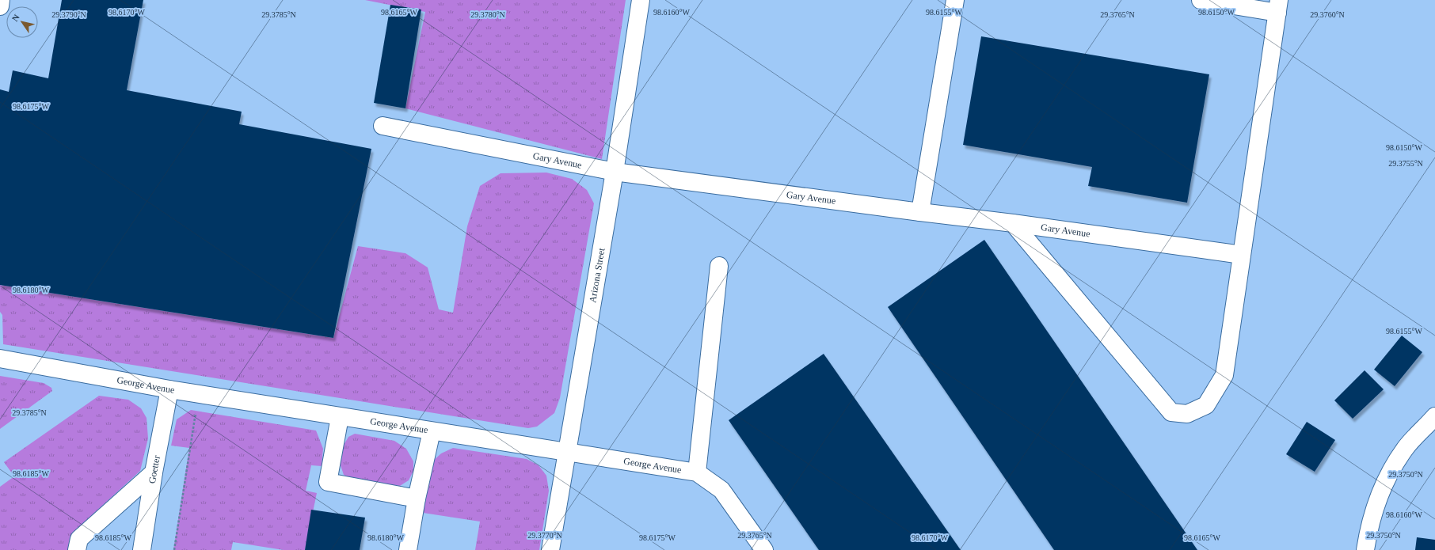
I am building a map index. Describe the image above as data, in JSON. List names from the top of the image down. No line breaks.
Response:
{"streets":{"street":["Gary Avenue","Arizona Street","George Avenue","Goetter"]},"crossings":[["Gary Avenue","Arizona Street"],["Arizona Street","George Avenue"],["George Avenue","Goetter"]],"north":"top left","coordinates":["98.6170°W","98.6165°W","98.6155°W","98.6150°W","98.6160°W","29.3790°N","29.3785°N","29.3780°N","29.3765°N","29.3760°N","98.6175°W","29.3755°N","98.6180°W","98.6185°W","29.3750°N","29.3770°N"]}
